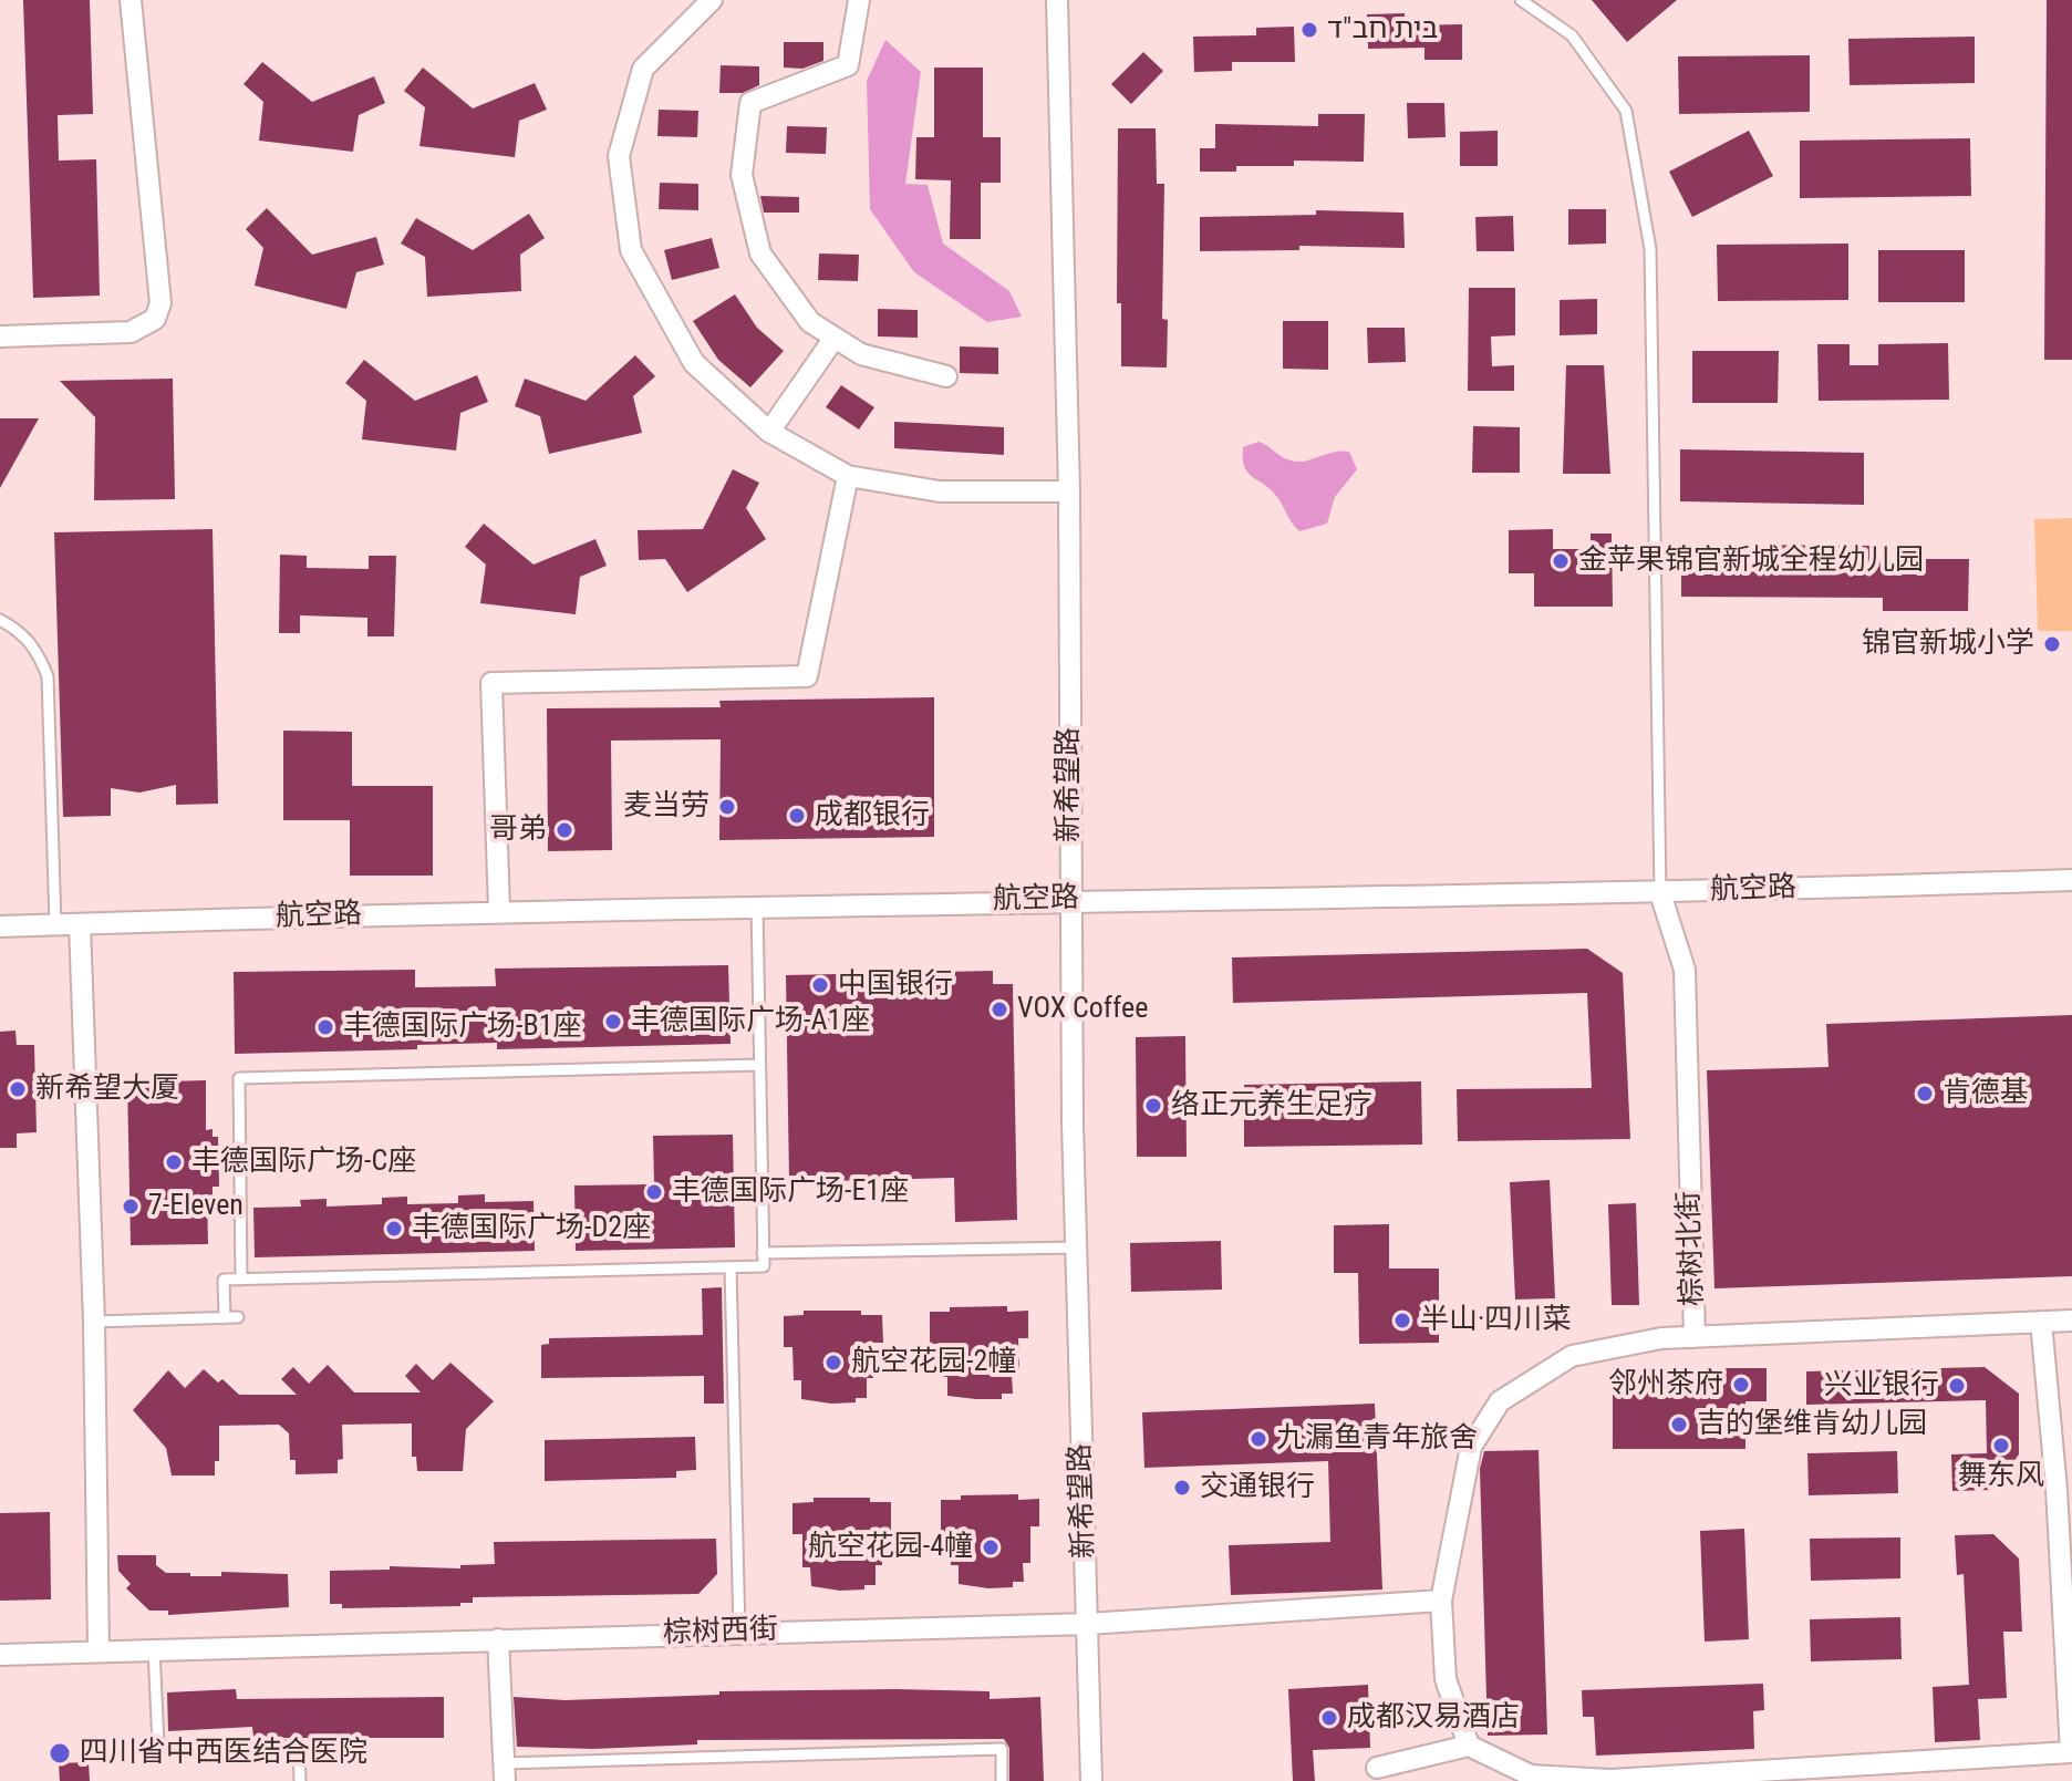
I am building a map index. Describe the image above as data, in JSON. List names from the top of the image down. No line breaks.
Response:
{"streets":{"street":["新希望路","航空路","棕树北街","棕树西街"]},"crossings":[["新希望路","航空路"],["新希望路","棕树西街"],["航空路","棕树北街"]],"places":["בית חב\"ד","金苹果锦官新城全程幼儿园","锦官新城小学","麦当劳","成都银行","哥弟","中国银行","VOX Coffee","丰德国际广场-A1座","丰德国际广场-B1座","新希望大厦","肯德基","络正元养生足疗","丰德国际广场-C座","丰德国际广场-E1座","7-Eleven","丰德国际广场-D2座","半山·四川菜","航空花园-2幢","邻州茶府","兴业银行","吉的堡维肯幼儿园","九漏鱼青年旅舍","舞东风","交通银行","航空花园-4幢","成都汉易酒店","四川省中西医结合医院"]}
